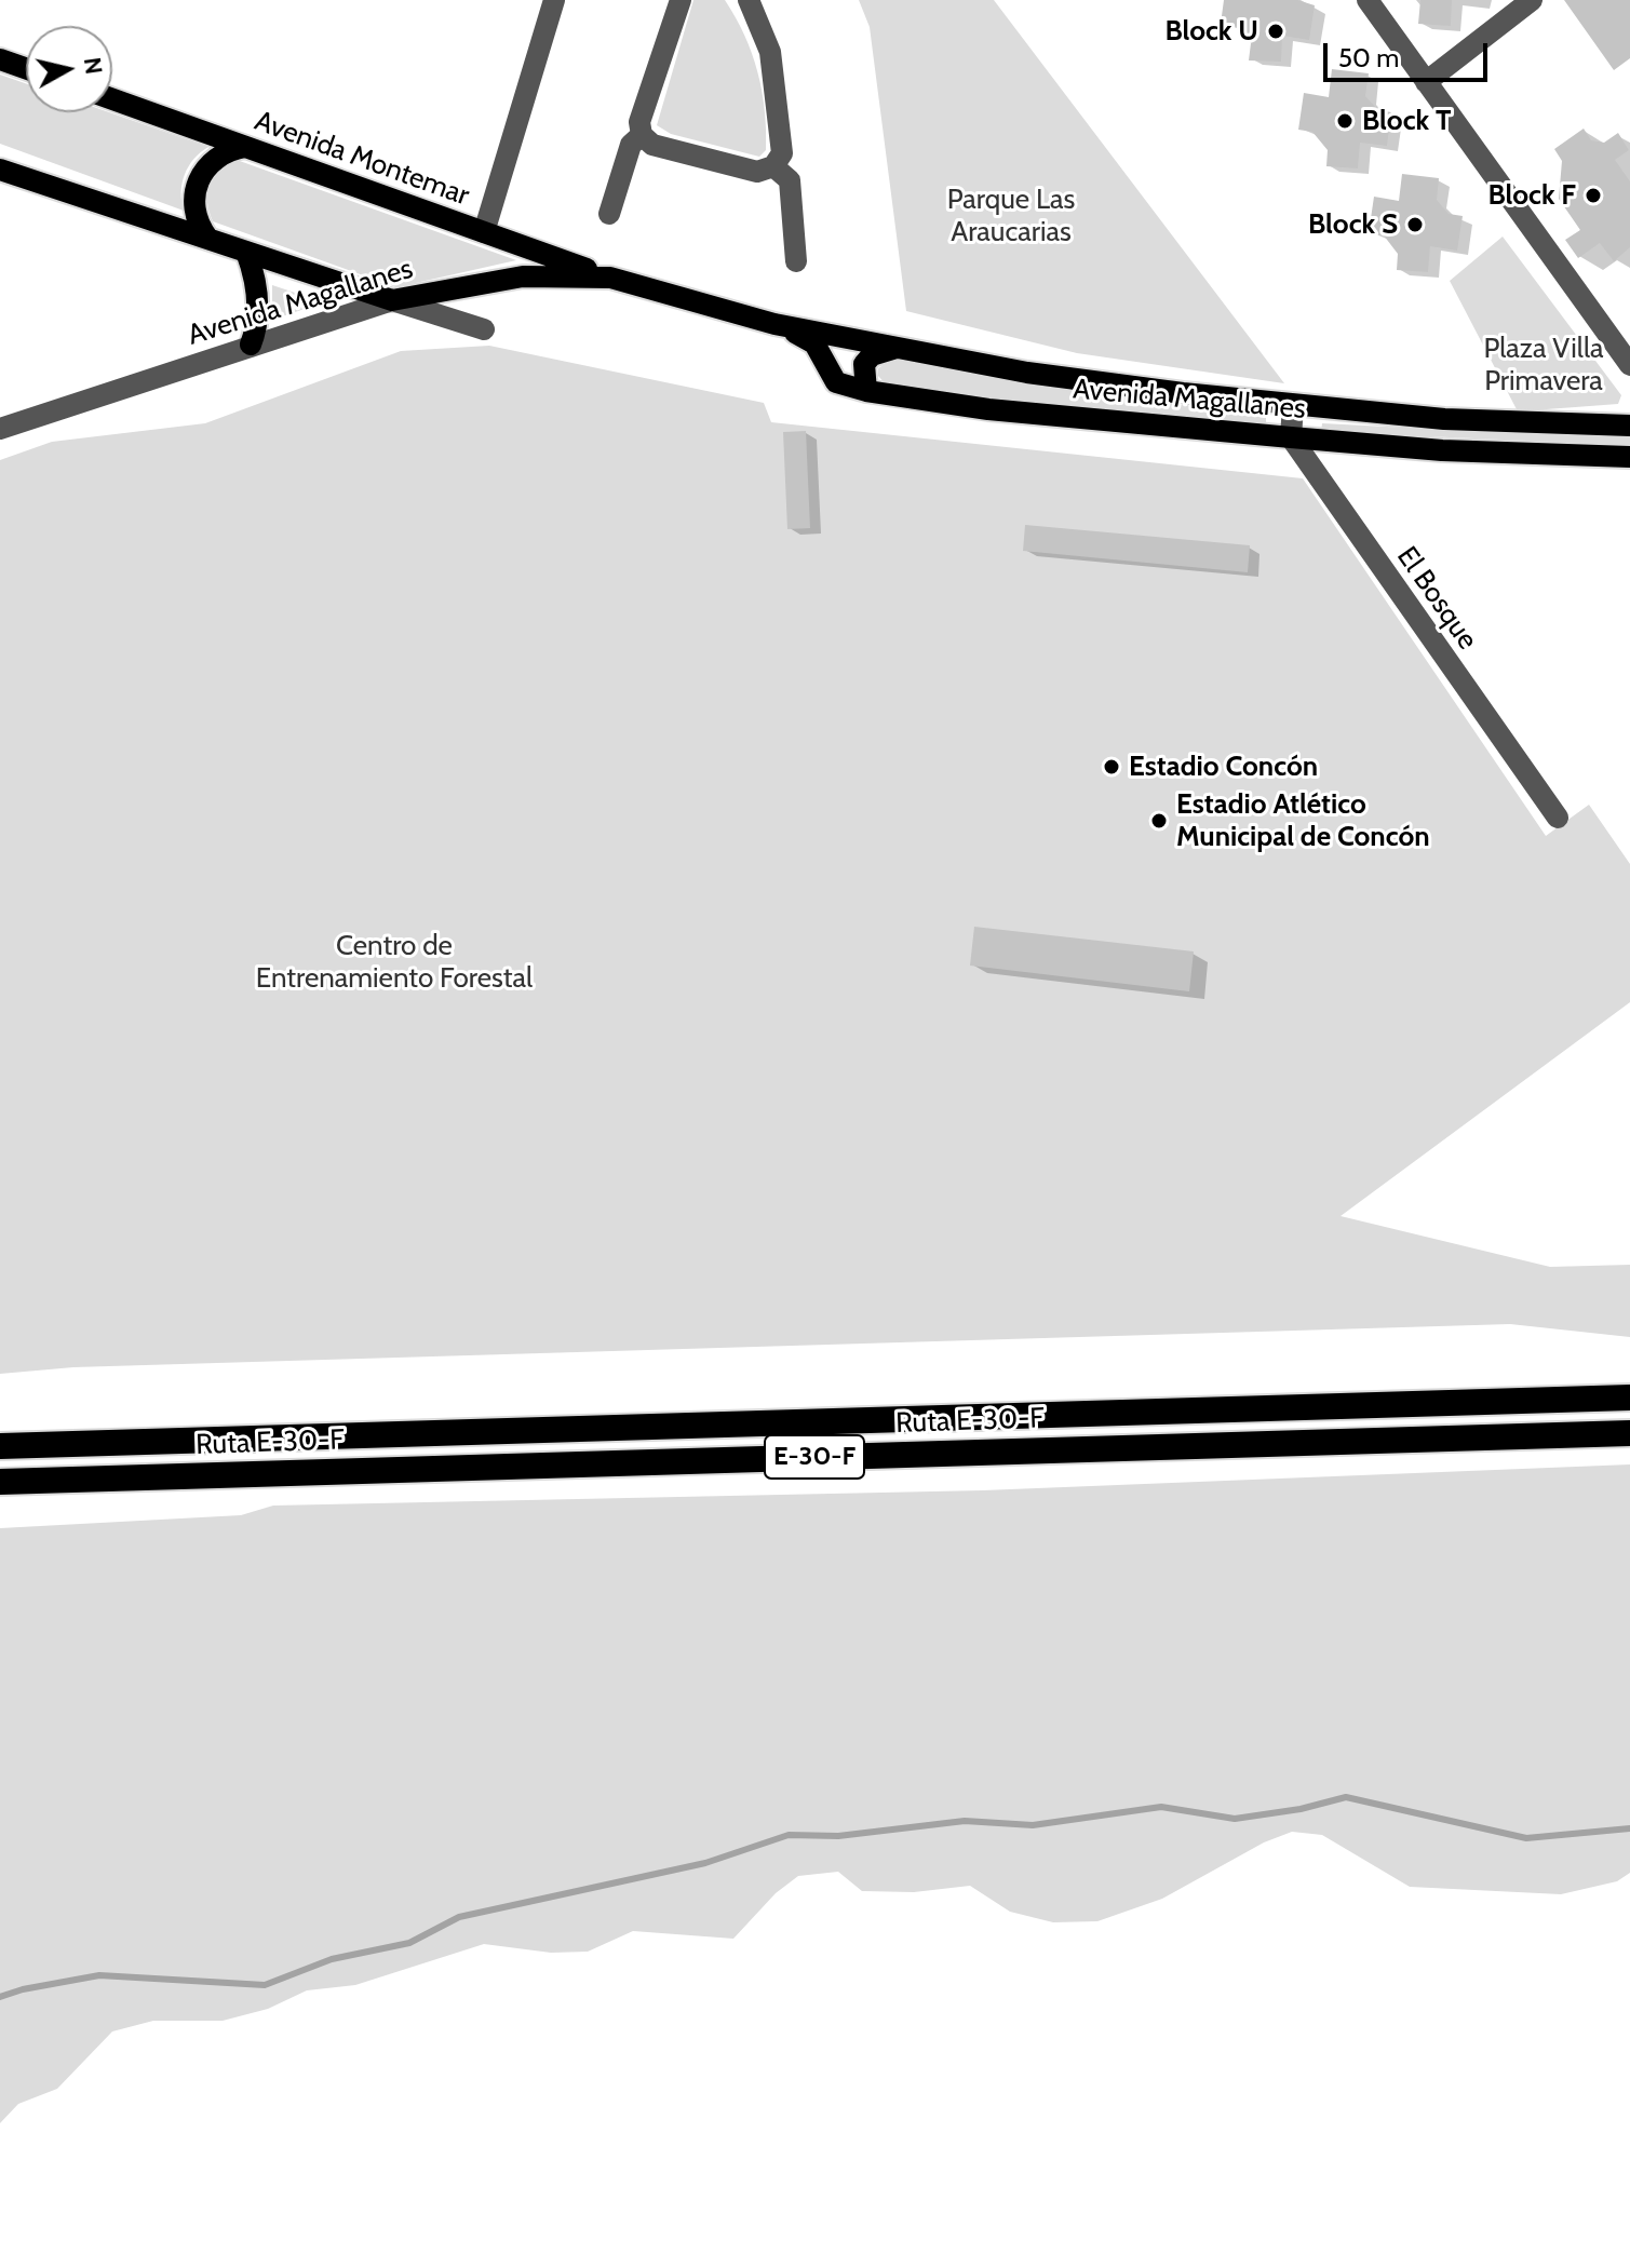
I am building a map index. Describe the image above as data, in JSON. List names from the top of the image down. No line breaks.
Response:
{"streets":{"highway":["Ruta E-30-F","E-30-F"],"main road":["Avenida Montemar","Avenida Magallanes"],"street":["El Bosque"]},"crossings":[["Avenida Montemar","Avenida Magallanes"],["Avenida Magallanes","El Bosque"]],"parks":["Parque Las Araucarias","Plaza Villa Primavera","Centro de Entrenamiento Forestal"],"places":["Block U","Block T","Block F","Block S","Estadio Concón","Estadio Atlético Municipal de Concón"],"scale_bar":"50 m","north":"right"}
